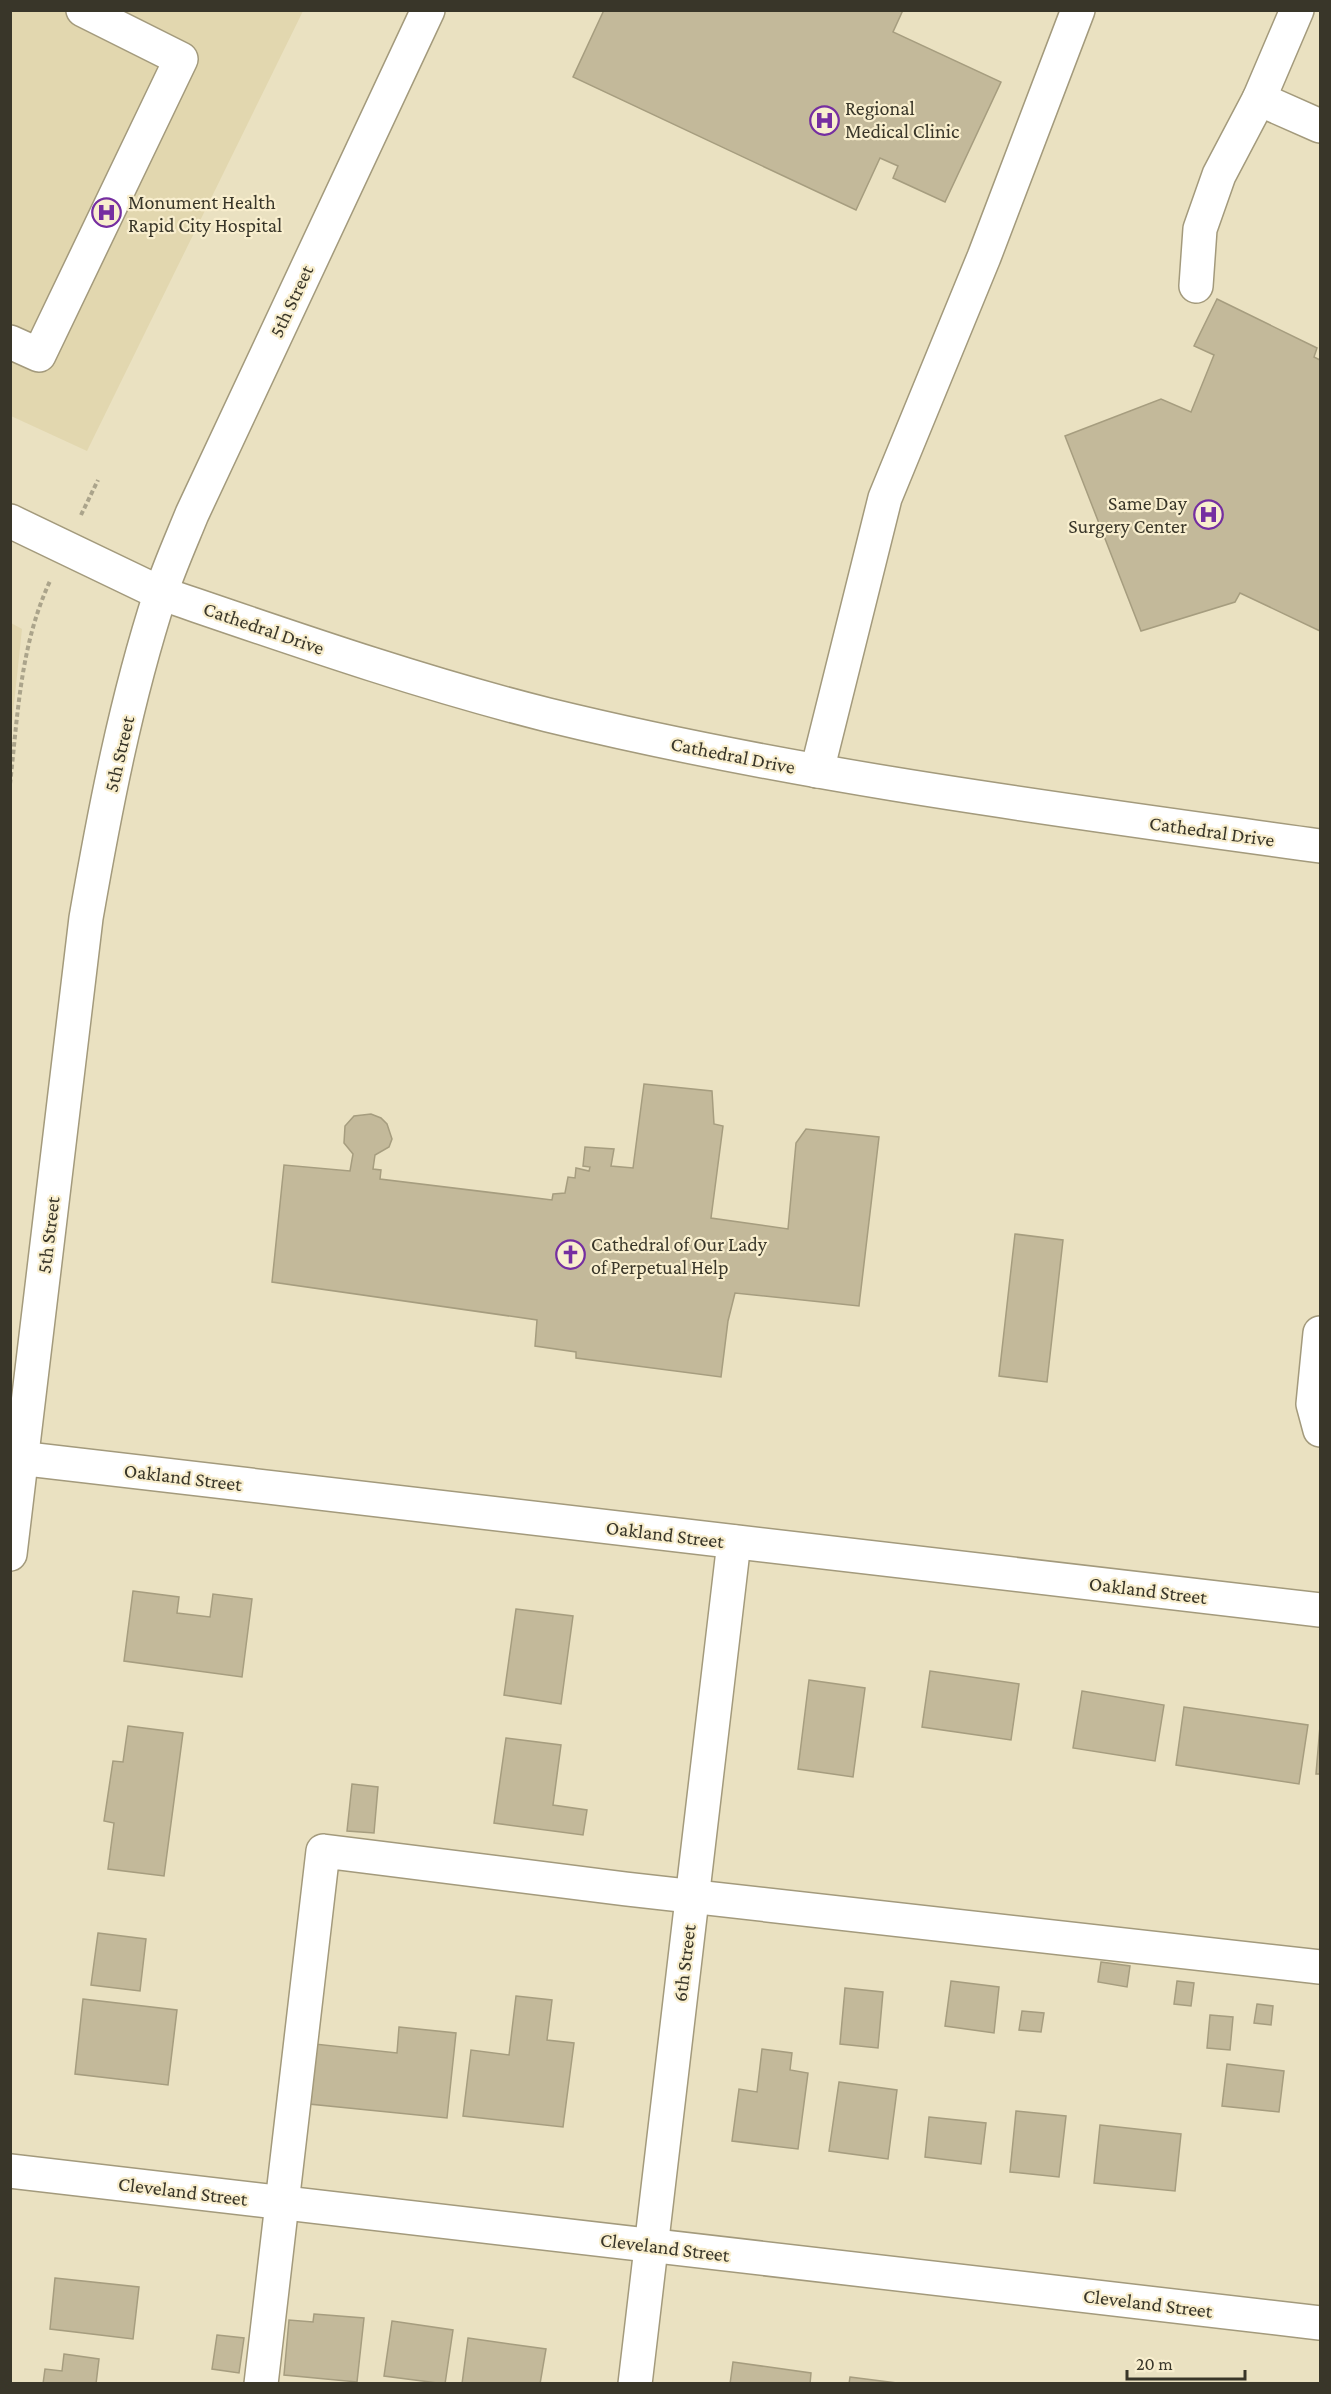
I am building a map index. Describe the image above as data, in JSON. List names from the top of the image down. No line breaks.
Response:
{"streets":{"street":["5th Street","Cathedral Drive","Oakland Street","6th Street","Cleveland Street"]},"crossings":[["5th Street","Cathedral Drive"],["5th Street","Oakland Street"],["Oakland Street","6th Street"],["6th Street","Cleveland Street"]],"places":{"hospital":["Regional Medical Clinic","Monument Health Rapid City Hospital","Same Day Surgery Center"],"church":["Cathedral of Our Lady of Perpetual Help"]},"scale_bar":"20 m"}
